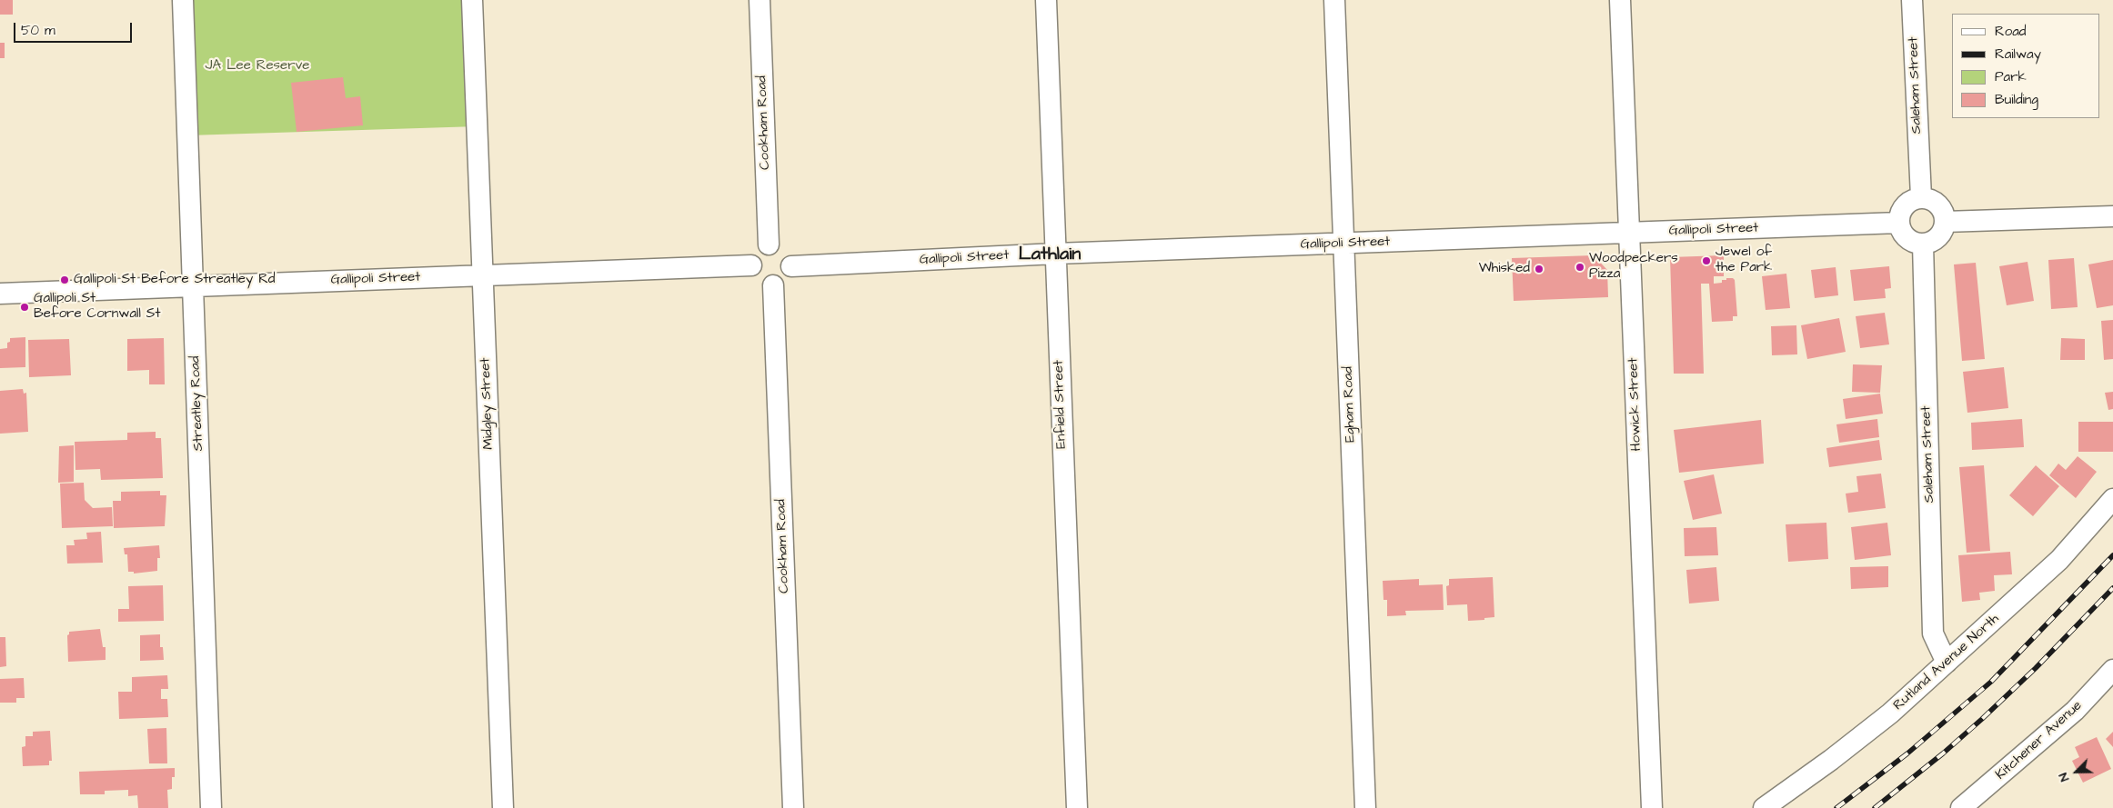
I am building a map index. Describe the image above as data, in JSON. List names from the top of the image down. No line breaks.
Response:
{"streets":{"street":["Saleham Street","Cookham Road","Gallipoli Street","Streatley Road","Midgley Street","Enfield Street","Egham Road","Howick Street","Rutland Avenue North","Kitchener Avenue"]},"crossings":[["Saleham Street","Gallipoli Street"],["Saleham Street","Rutland Avenue North"],["Cookham Road","Gallipoli Street"],["Gallipoli Street","Streatley Road"],["Gallipoli Street","Midgley Street"],["Gallipoli Street","Enfield Street"],["Gallipoli Street","Egham Road"],["Gallipoli Street","Howick Street"]],"districts":["Lathlain"],"parks":["JA Lee Reserve"],"places":["Jewel of the Park","Woodpeckers Pizza","Whisked","Gallipoli St Before Streatley Rd","Gallipoli St Before Cornwall St"],"legend":["Road","Railway","Park","Building"],"scale_bar":"50 m","north":"bottom left"}
